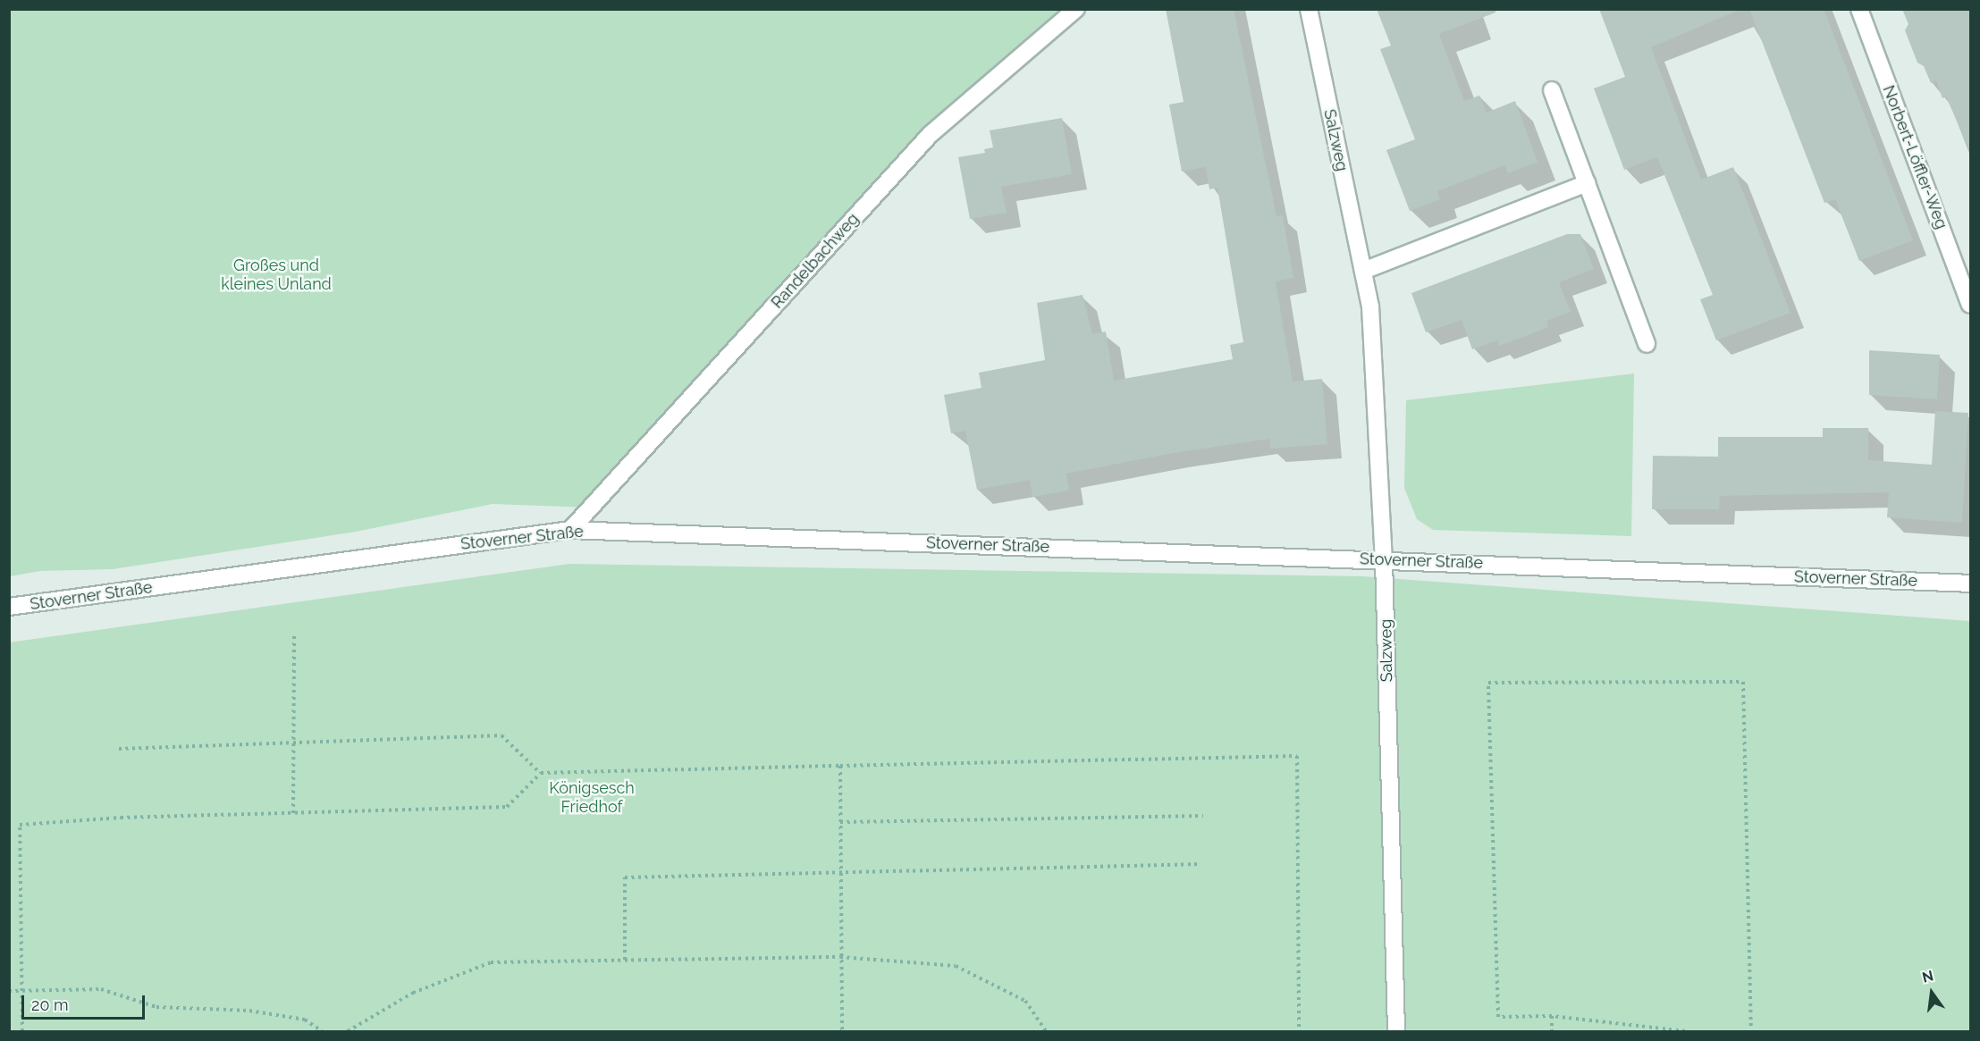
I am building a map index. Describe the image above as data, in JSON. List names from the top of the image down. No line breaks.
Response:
{"streets":{"street":["Salzweg","Norbert-Löffler-Weg","Randelbachweg","Stoverner Straße"]},"crossings":[["Salzweg","Stoverner Straße"],["Randelbachweg","Stoverner Straße"]],"parks":["Großes und kleines Unland","Königsesch Friedhof"],"scale_bar":"20 m","north":"top"}
